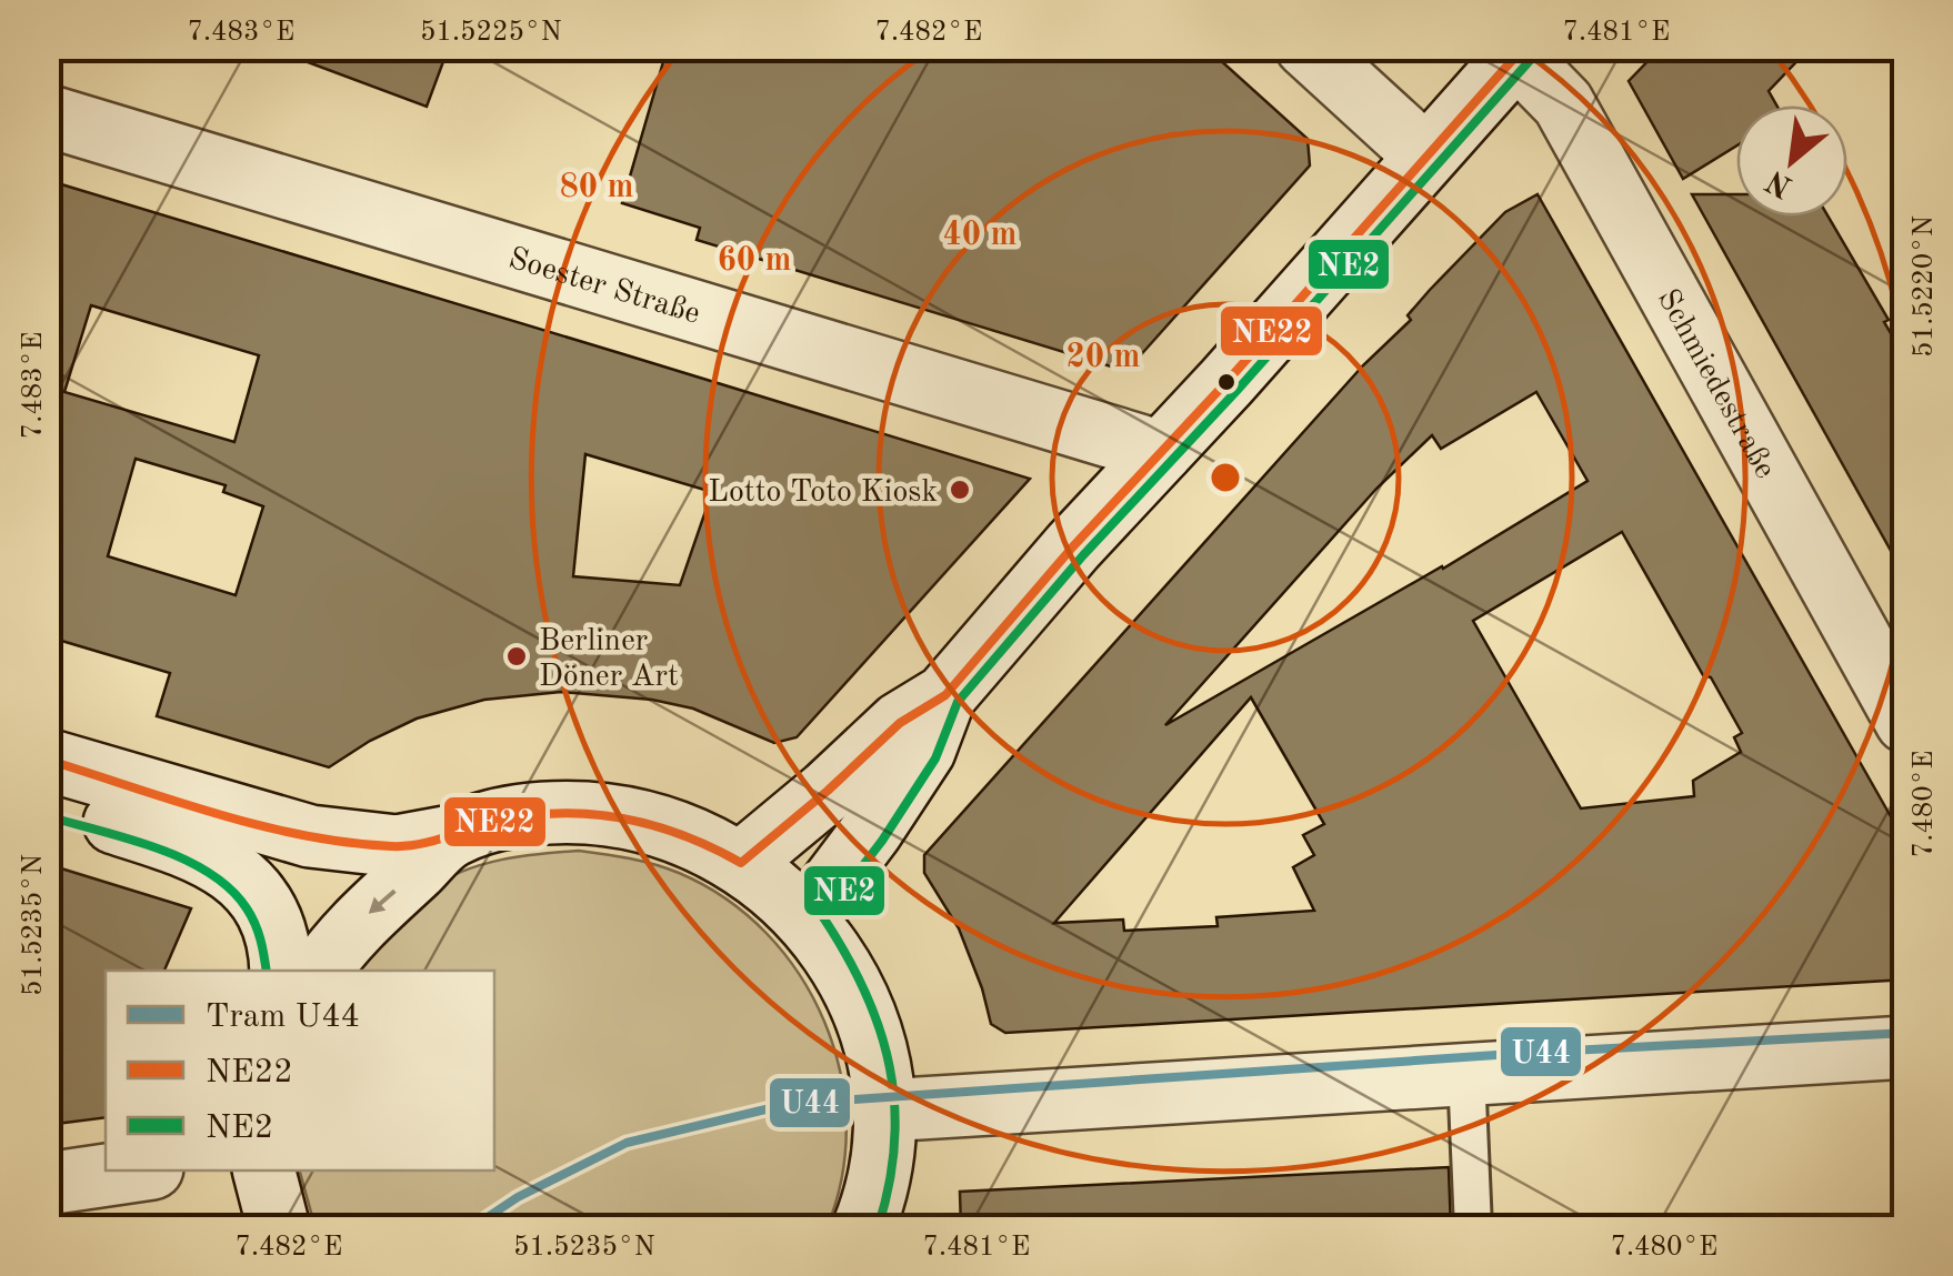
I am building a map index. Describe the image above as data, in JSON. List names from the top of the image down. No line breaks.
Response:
{"streets":{"street":["Soester Straße","Schmiedestraße"]},"places":["Lotto Toto Kiosk","Berliner Döner Art"],"lines":["transit line NE22","transit line NE2","tram line U44"],"legend":["Tram U44","NE22","NE2"],"north":"bottom left","coordinates":["7.483°E","51.5225°N","7.482°E","7.481°E","51.5220°N","7.480°E","51.5235°N"],"rings":["80 m","40 m","60 m","20 m"]}
